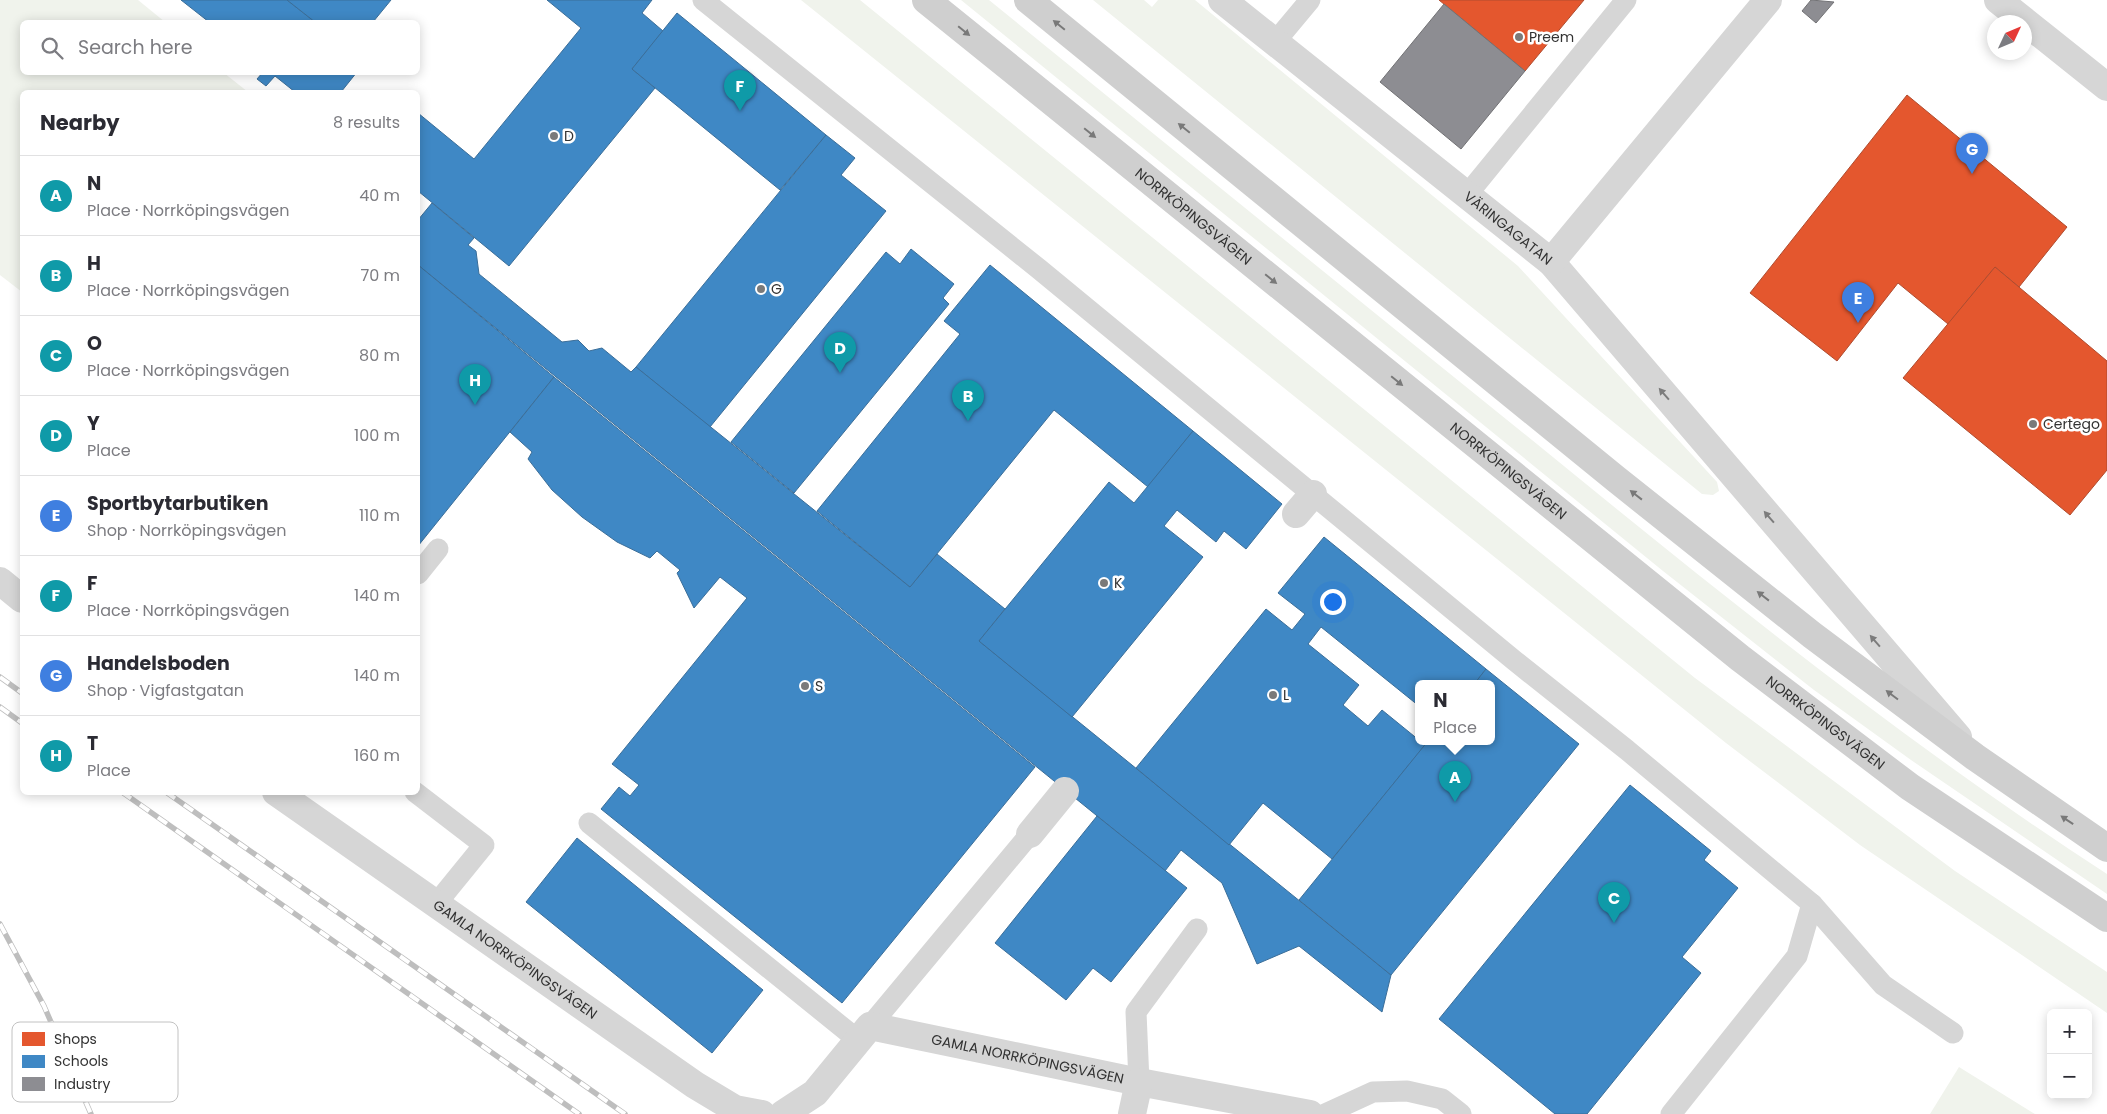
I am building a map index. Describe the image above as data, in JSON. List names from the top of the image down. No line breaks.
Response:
{"streets":{"main road":["NORRKÖPINGSVÄGEN"],"street":["VÄRINGAGATAN","GAMLA NORRKÖPINGSVÄGEN"]},"places":["Preem","D","G","Certego","K","S","L"],"legend":["Shops","Schools","Industry"],"north":"top right","page":{"search":"Search here","pins":["F","G","E","D","H","B","A","C"],"heading":["Nearby","8 results"],"list":[{"mark":"A","name":"N","note":"Place · Norrköpingsvägen","value":"40 m"},{"mark":"B","name":"H","note":"Place · Norrköpingsvägen","value":"70 m"},{"mark":"C","name":"O","note":"Place · Norrköpingsvägen","value":"80 m"},{"mark":"D","name":"Y","note":"Place","value":"100 m"},{"mark":"E","name":"Sportbytarbutiken","note":"Shop · Norrköpingsvägen","value":"110 m"},{"mark":"F","name":"F","note":"Place · Norrköpingsvägen","value":"140 m"},{"mark":"G","name":"Handelsboden","note":"Shop · Vigfastgatan","value":"140 m"},{"mark":"H","name":"T","note":"Place","value":"160 m"}],"popup":["N","Place"],"map_buttons":["+","−"]}}
